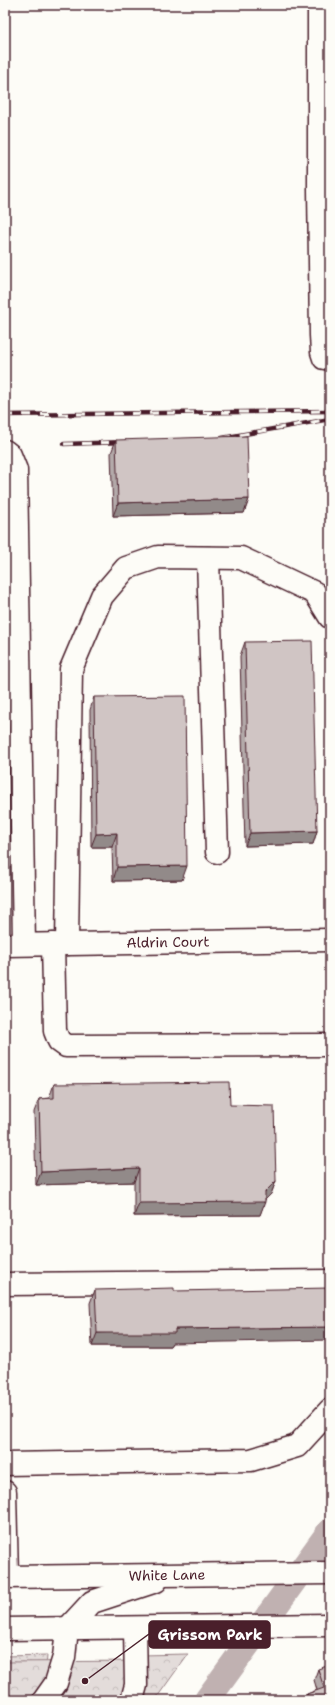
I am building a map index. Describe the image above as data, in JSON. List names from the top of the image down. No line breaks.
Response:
{"streets":{"main road":["Aldrin Court","White Lane"]},"places":["Grissom Park"]}
